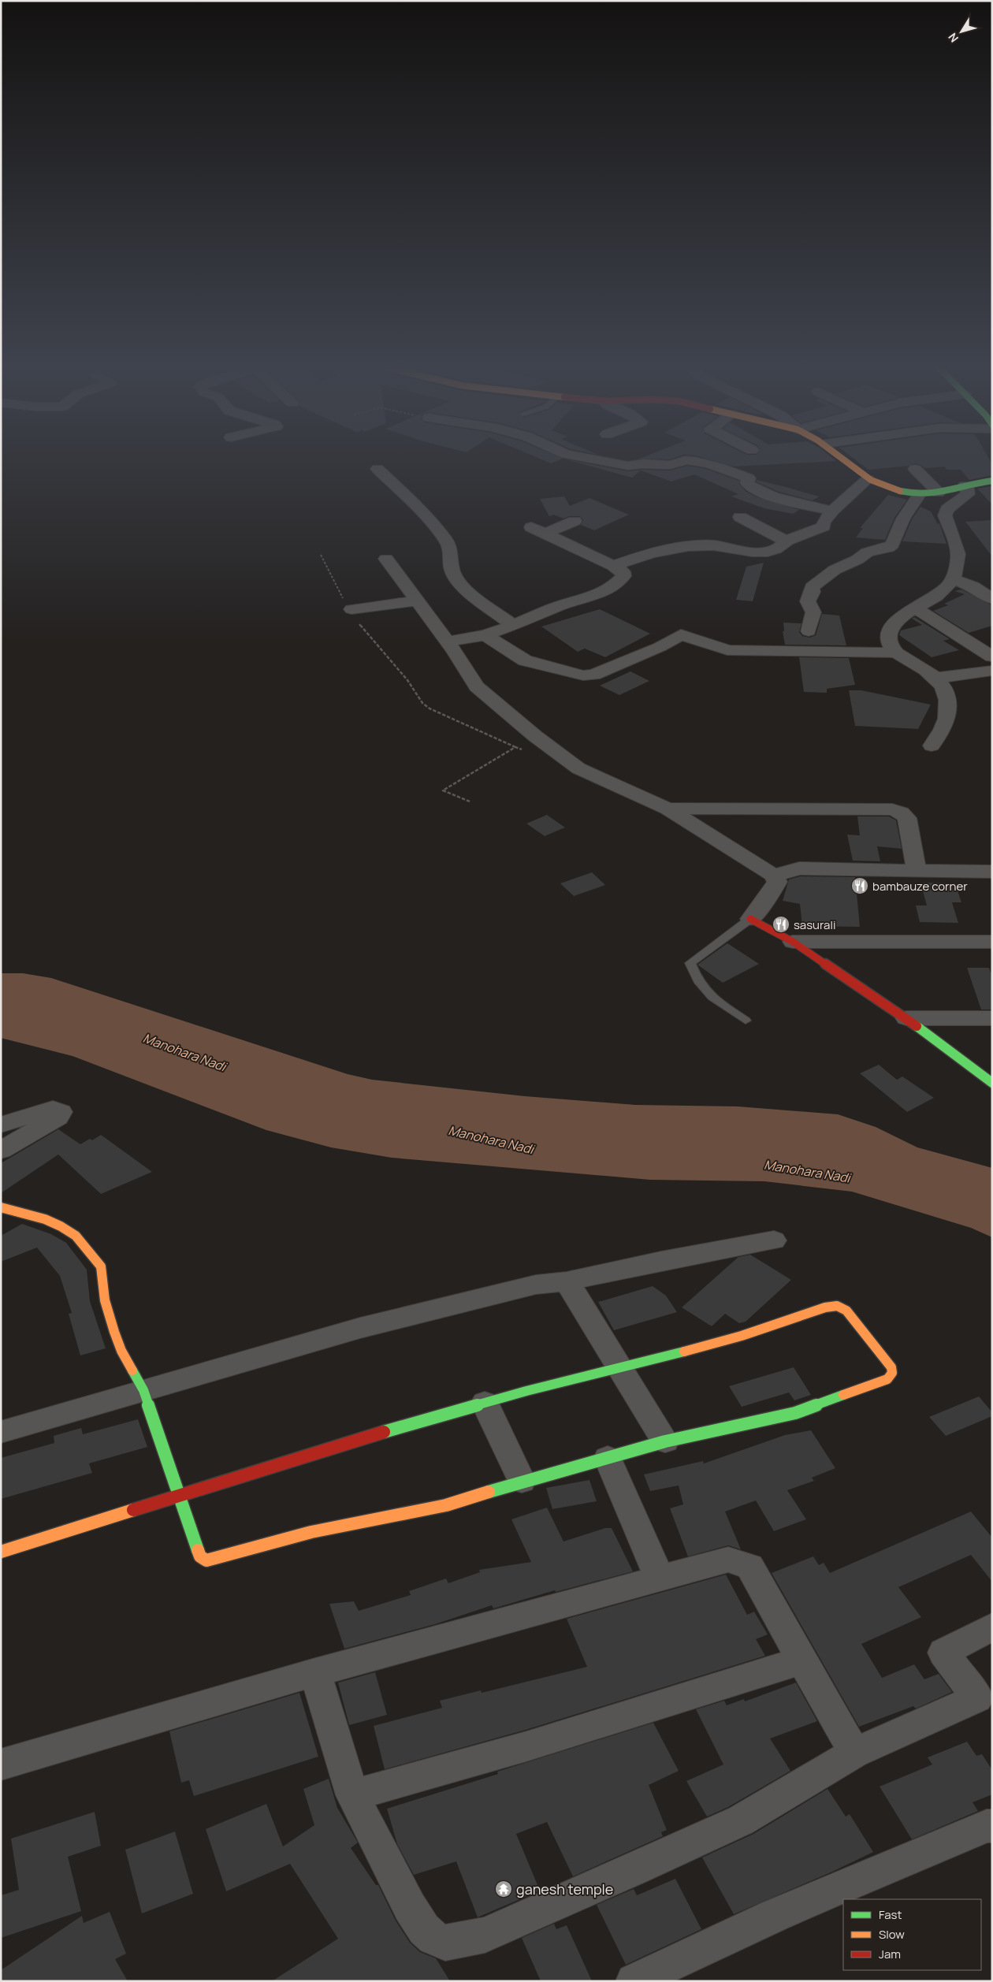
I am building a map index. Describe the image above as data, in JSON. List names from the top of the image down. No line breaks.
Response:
{"water":["Manohara Nadi"],"places":{"restaurant":["bambauze corner","sasurali"],"temple":["ganesh temple"]},"legend":["Fast","Slow","Jam"],"north":"bottom left"}
